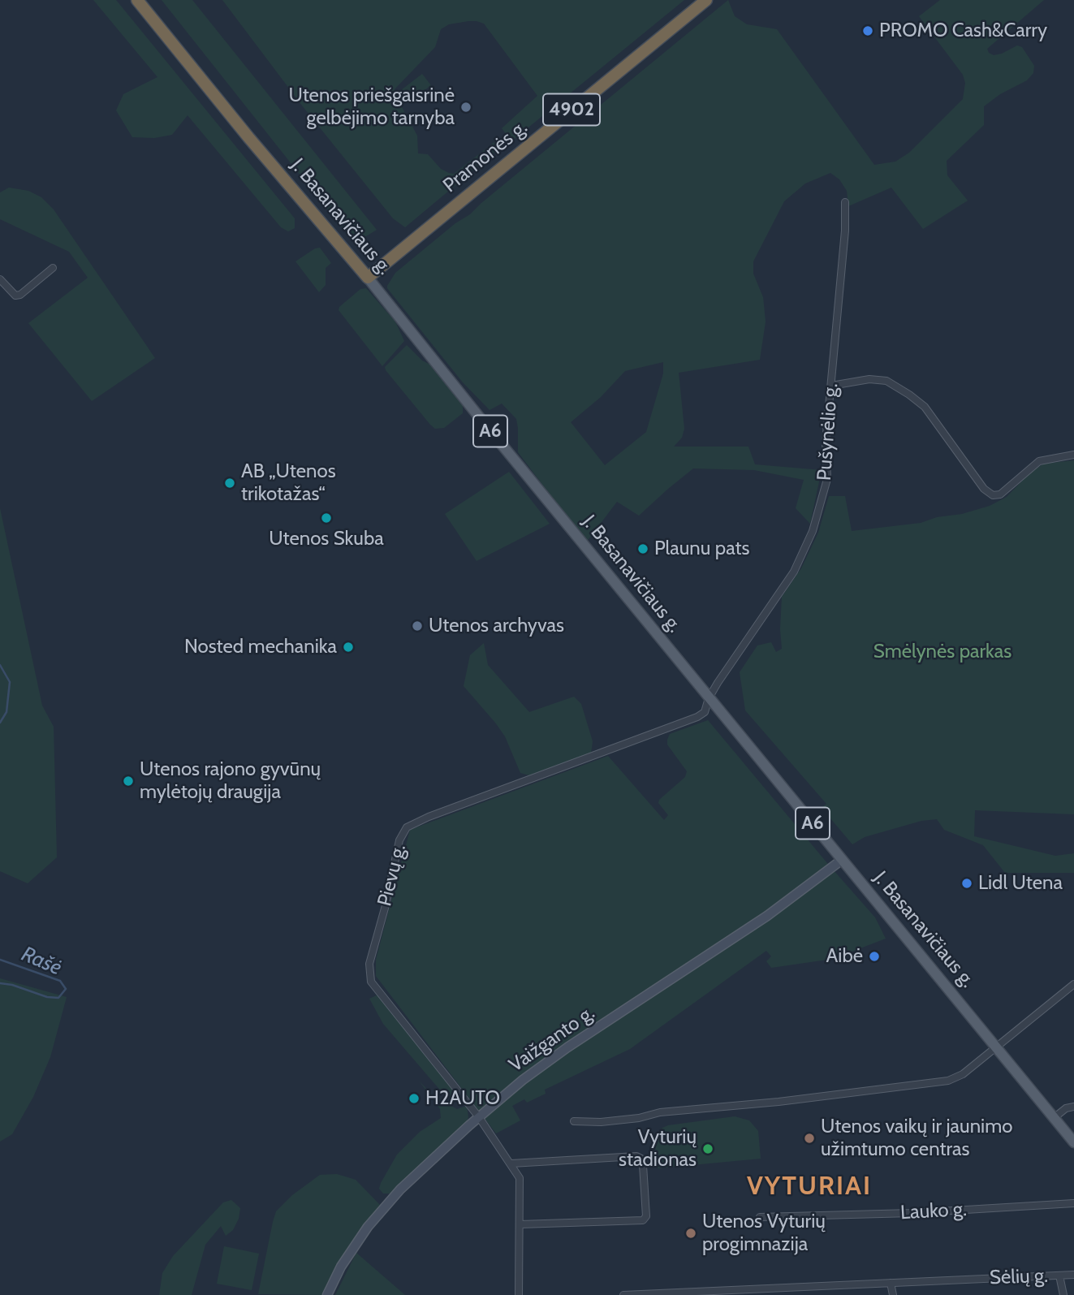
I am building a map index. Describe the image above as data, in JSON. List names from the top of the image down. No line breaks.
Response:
{"streets":{"highway":["4902","Pramonės g.","J. Basanavičiaus g.","A6"],"main road":["Vaižganto g."],"street":["Pušynėlio g.","Pievų g.","Lauko g.","Sėlių g."]},"crossings":[["Pramonės g.","J. Basanavičiaus g."],["J. Basanavičiaus g.","Pušynėlio g."],["J. Basanavičiaus g.","Pievų g."],["J. Basanavičiaus g.","Vaižganto g."],["Pušynėlio g.","Pievų g."],["Pievų g.","Vaižganto g."]],"districts":["VYTURIAI"],"water":["Rašė"],"parks":["Smėlynės parkas"],"places":["PROMO Cash&Carry","Utenos priešgaisrinė gelbėjimo tarnyba","AB „Utenos trikotažas“","Utenos Skuba","Plaunu pats","Utenos archyvas","Nosted mechanika","Utenos rajono gyvūnų mylėtojų draugija","Lidl Utena","Aibė","H2AUTO","Utenos vaikų ir jaunimo užimtumo centras","Vyturių stadionas","Utenos Vyturių progimnazija"]}
